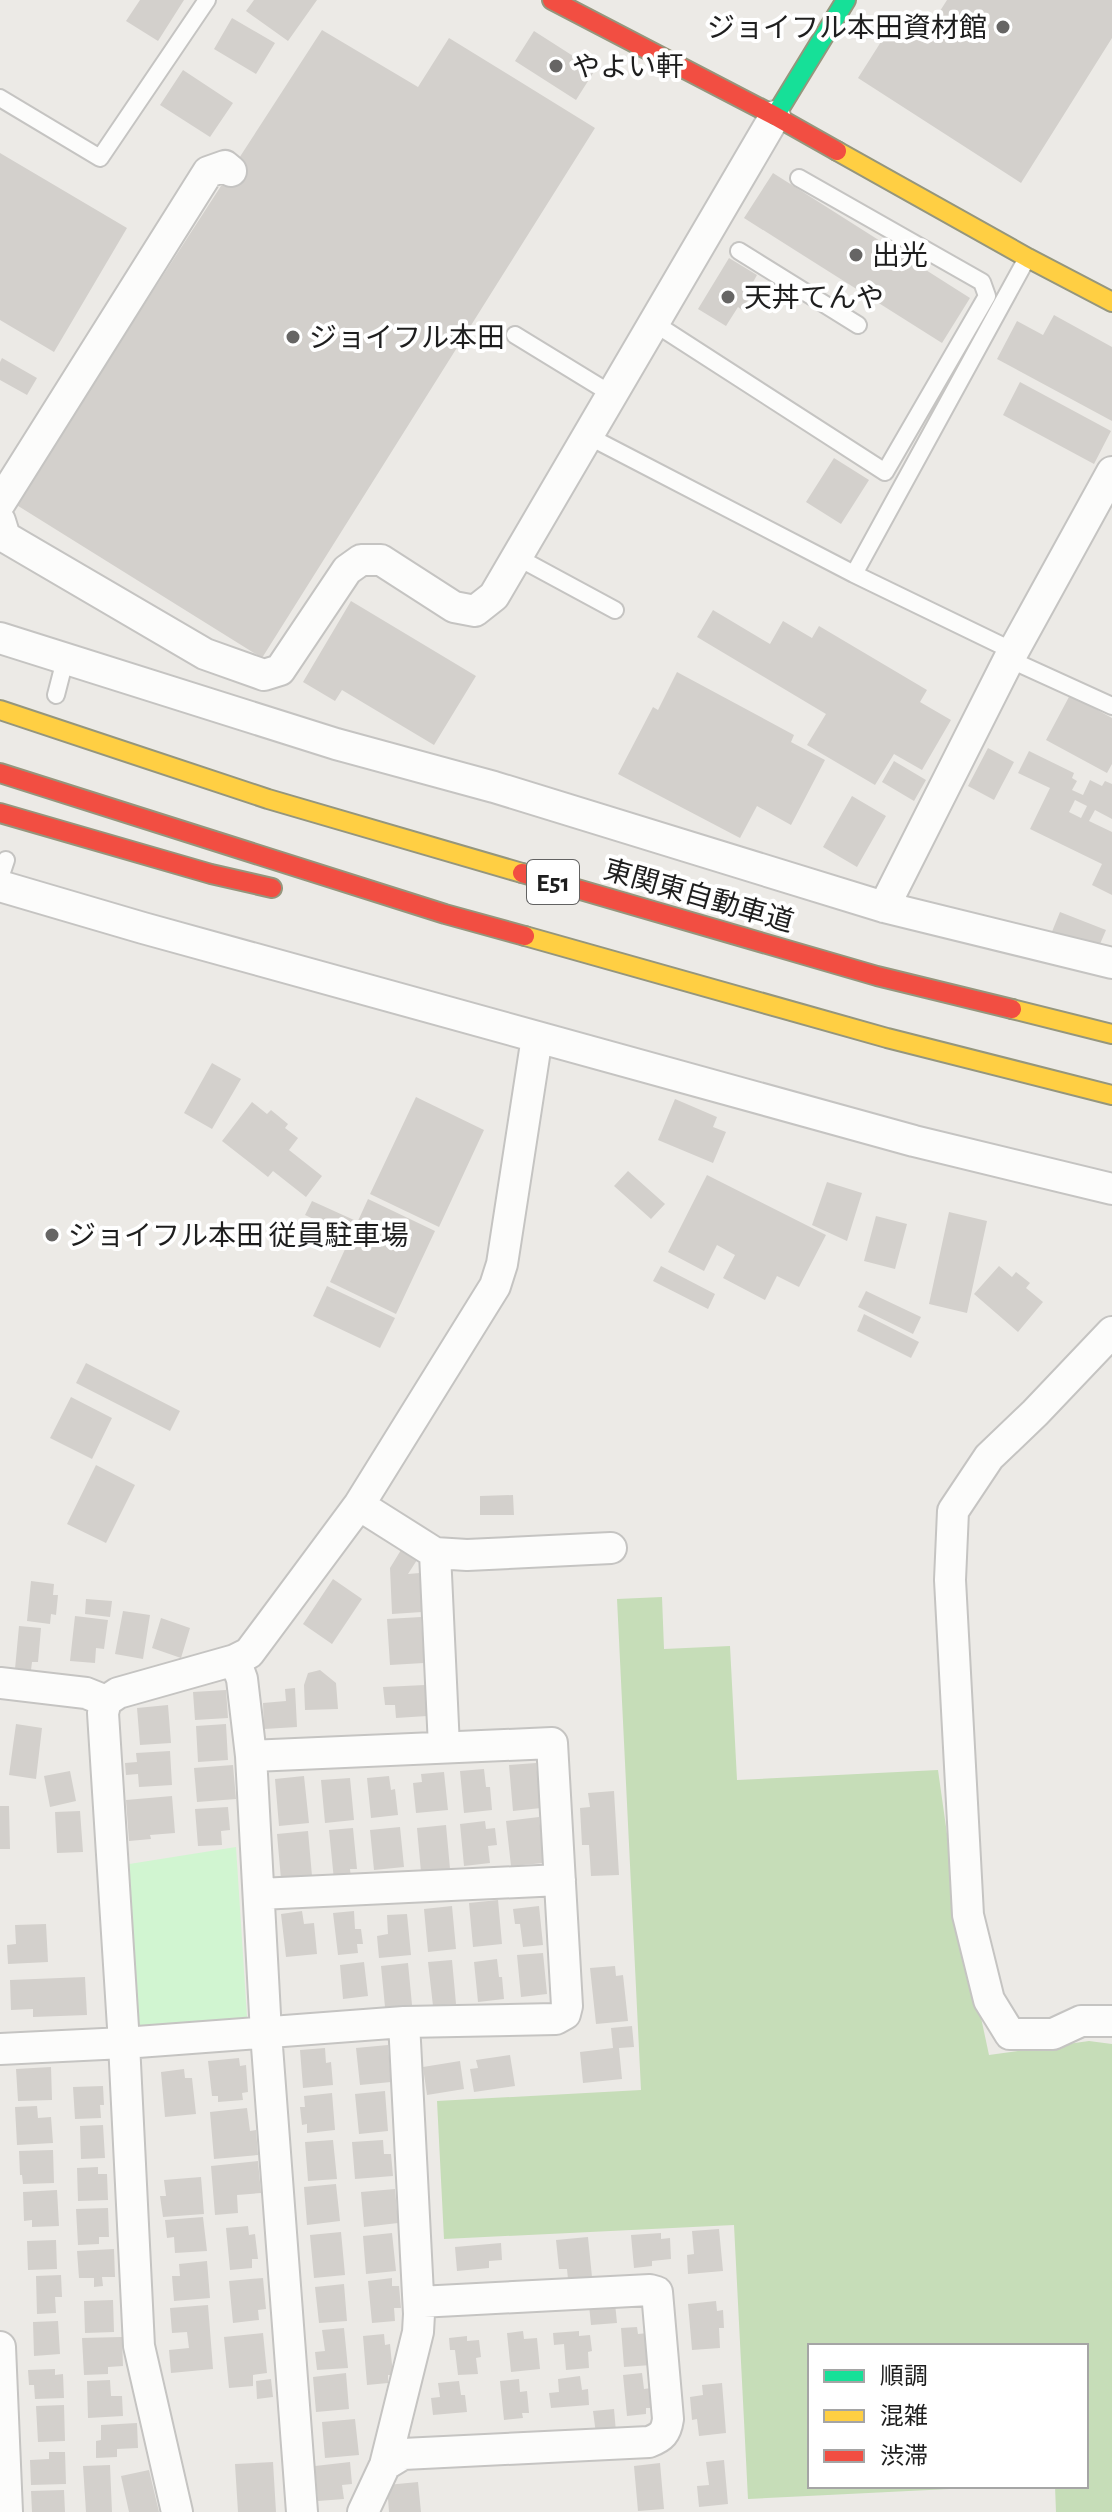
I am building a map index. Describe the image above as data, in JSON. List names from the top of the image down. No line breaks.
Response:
{"streets":{"main road":["E51","東関東自動車道"]},"places":["ジョイフル本田資材館","やよい軒","出光","天丼てんや","ジョイフル本田","ジョイフル本田 従員駐車場"],"legend":["順調","混雑","渋滞"]}
